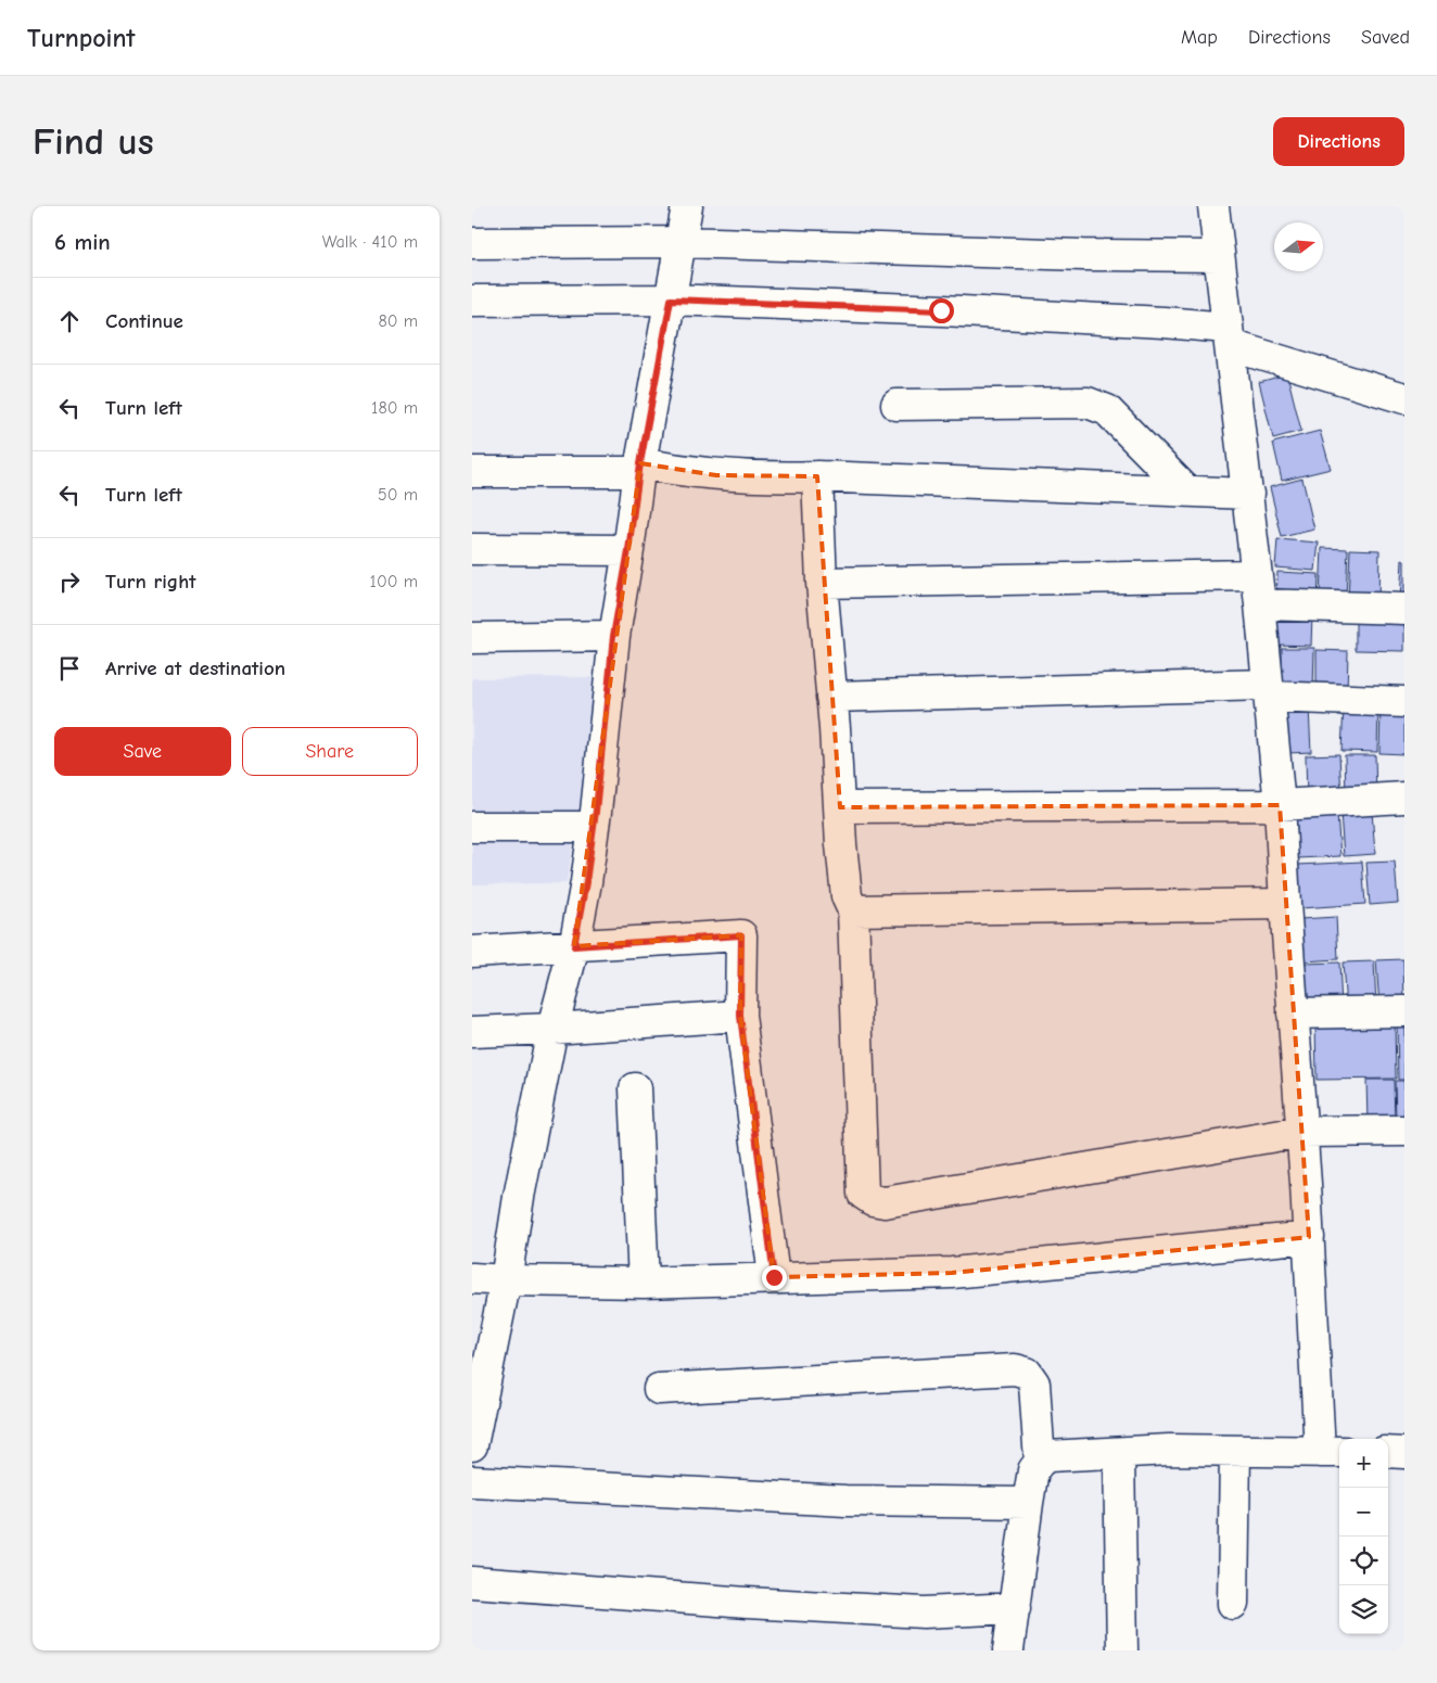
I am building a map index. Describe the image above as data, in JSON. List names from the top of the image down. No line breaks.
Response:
{"north":"right","page":{"header":"Turnpoint","nav":["Map","Directions","Saved"],"buttons":["Directions",["Save","Share"]],"title":"Find us","heading":["6 min","Walk · 410 m"],"list":[["Continue","80 m"],["Turn left","180 m"],["Turn left","50 m"],["Turn right","100 m"],"Arrive at destination"],"map_buttons":["+","−"]}}
